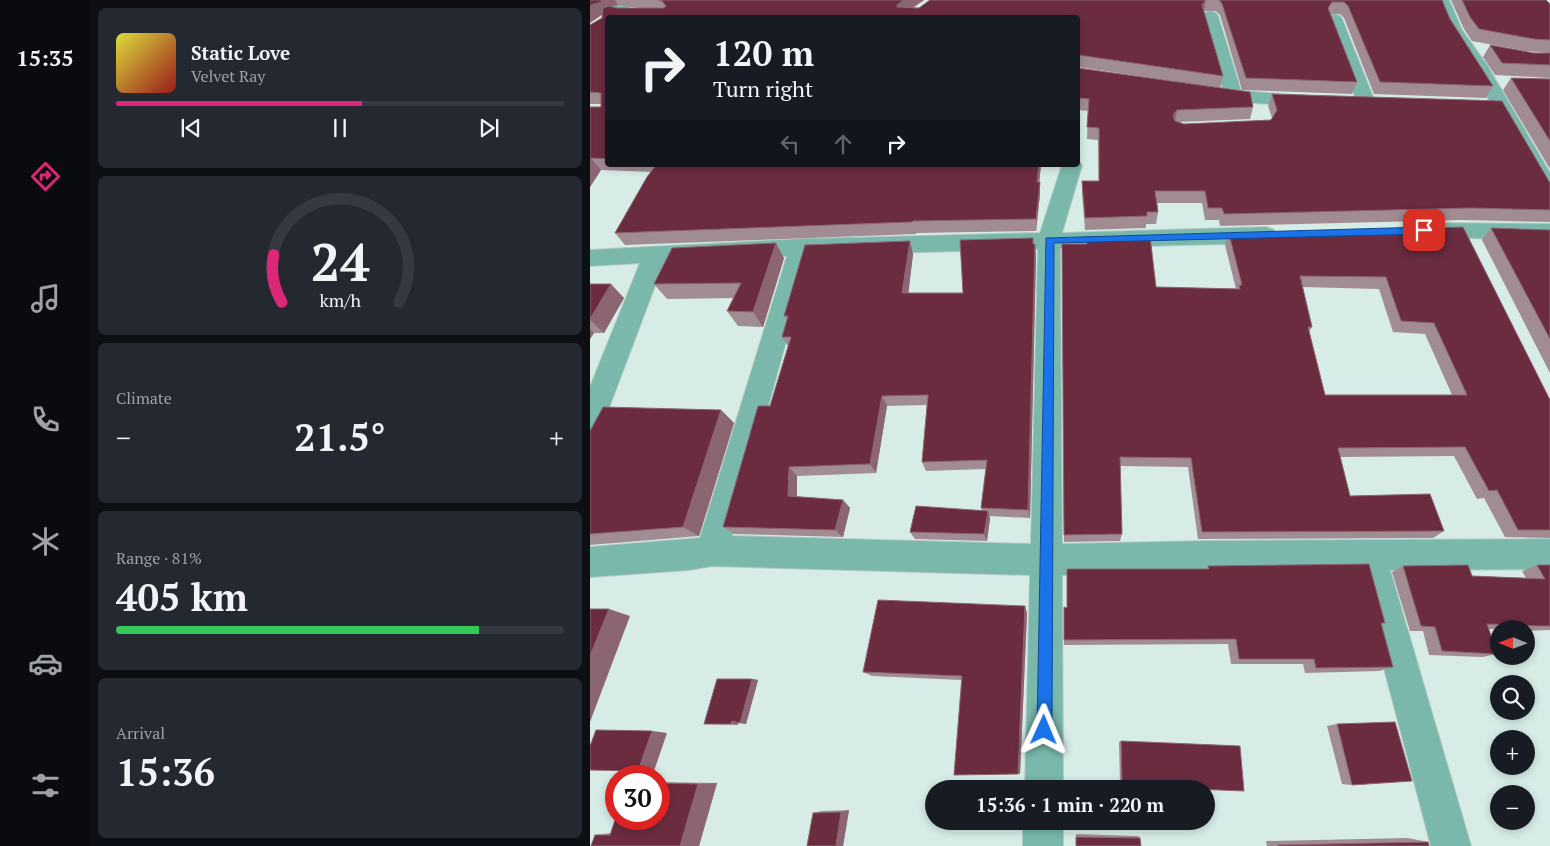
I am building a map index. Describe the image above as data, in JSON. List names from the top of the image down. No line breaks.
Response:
{"north":"left","page":{"tabs":"15:35","turn":["120 m","Turn right"],"song":["Static Love","Velvet Ray"],"tile":["Climate",["Range · 81%","405 km"],["Arrival","15:36"]],"heat":["−","21.5°","+"],"map_buttons":["+","−"],"limit":"30","trip":"15:36 · 1 min · 220 m","gauge":["24","km/h"]}}
